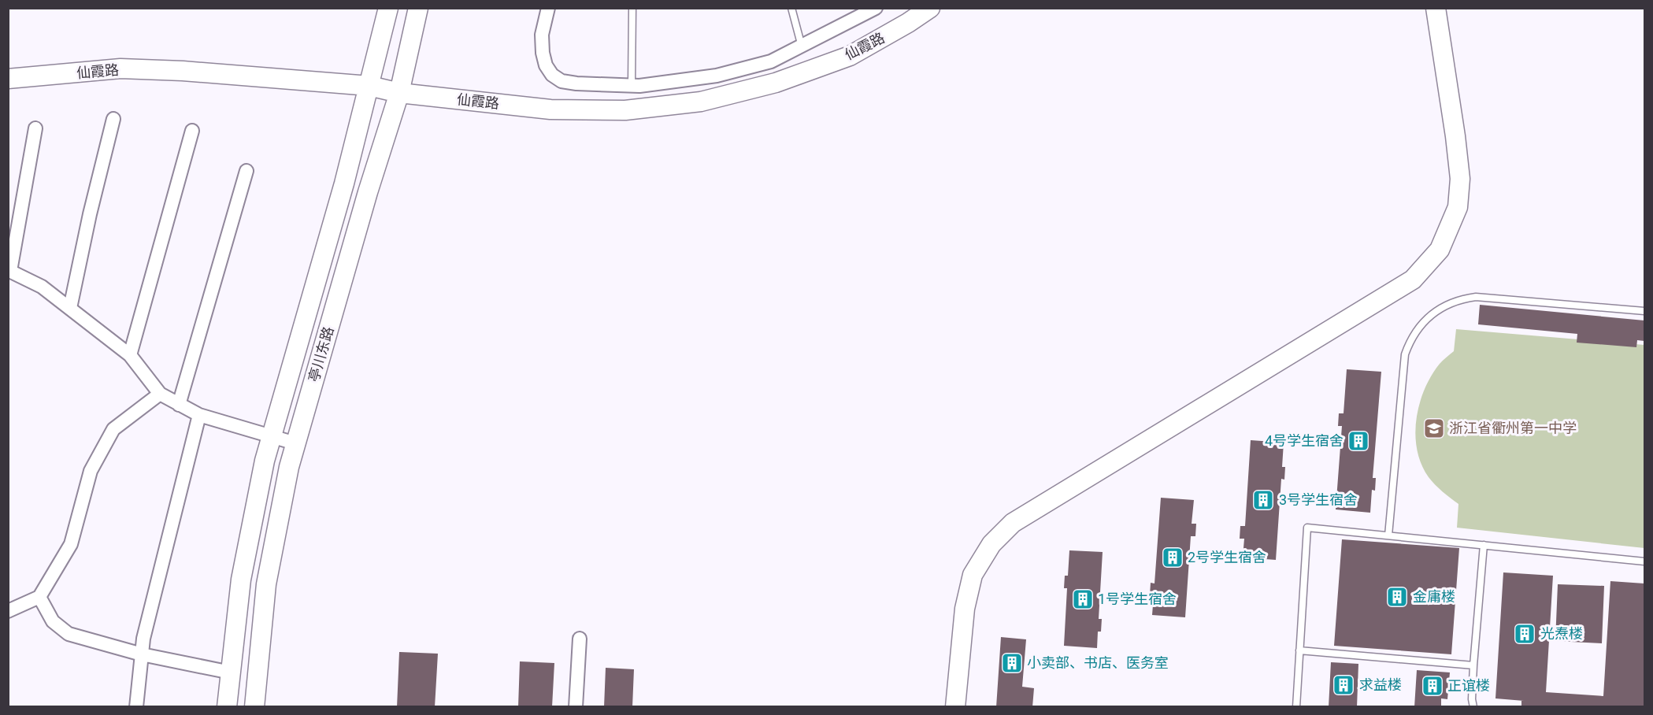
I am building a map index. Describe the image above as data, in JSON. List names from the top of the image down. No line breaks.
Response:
{"streets":{"street":["仙霞路","亭川东路"]},"crossings":[["仙霞路","亭川东路"]],"places":{"school or university":["浙江省衢州第一中学"],"building":["4号学生宿舍","3号学生宿舍","2号学生宿舍","金庸楼","1号学生宿舍","光焘楼","小卖部、书店、医务室","求益楼","正谊楼"]}}
